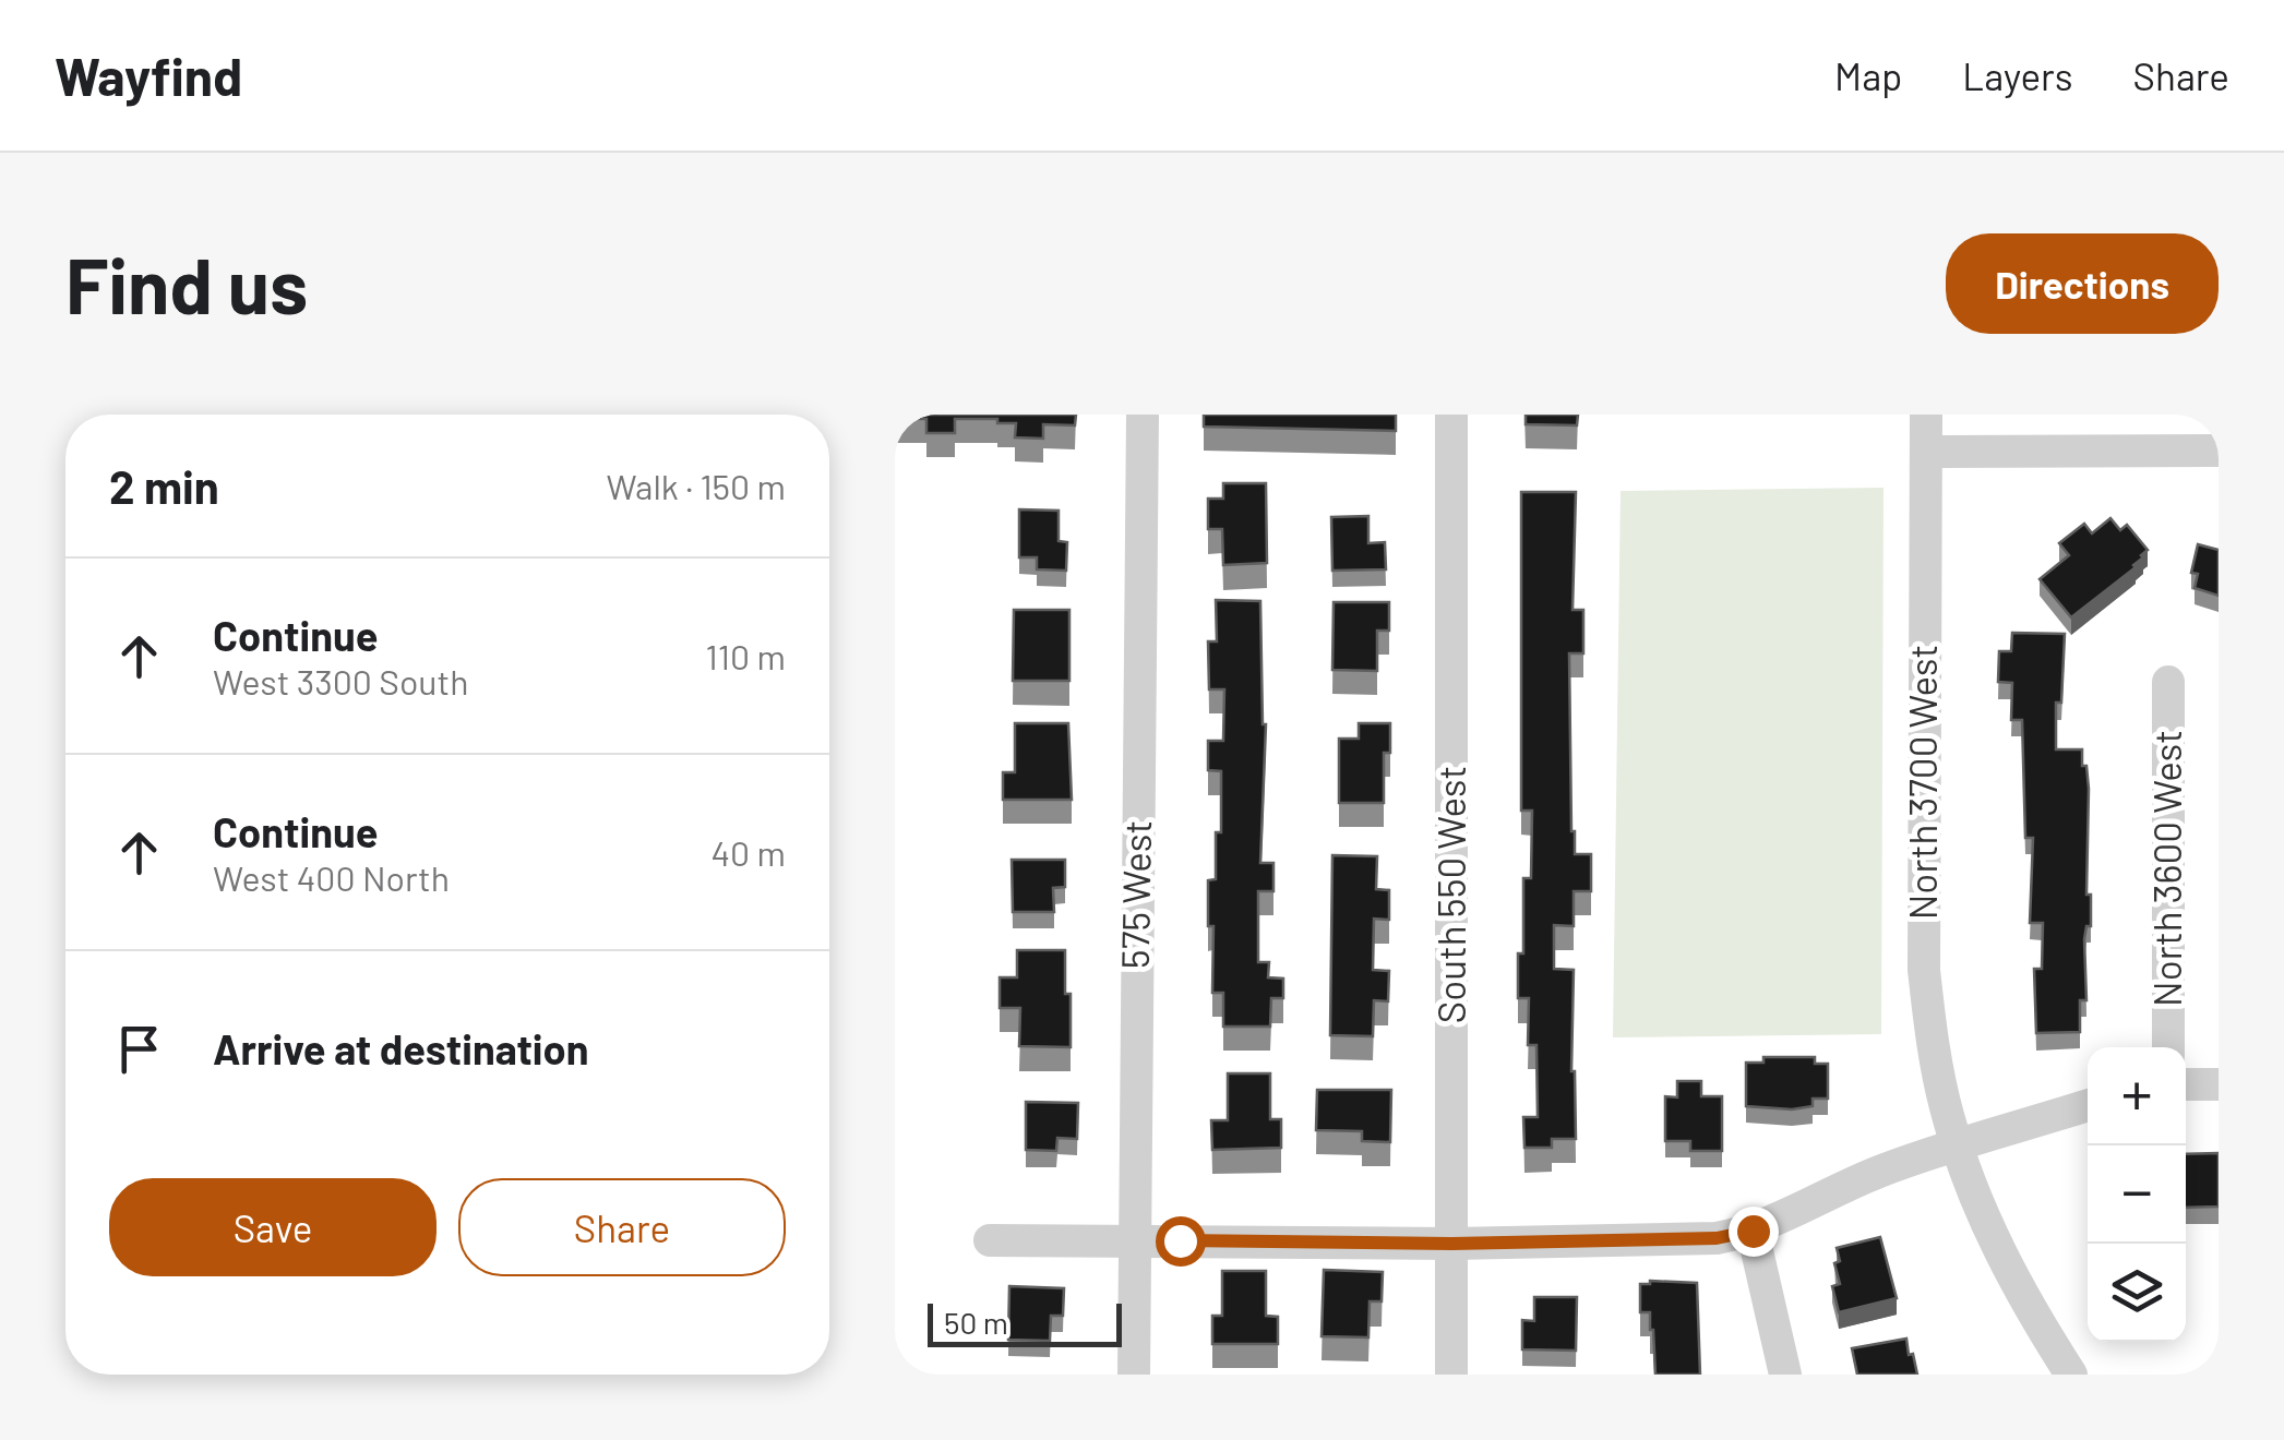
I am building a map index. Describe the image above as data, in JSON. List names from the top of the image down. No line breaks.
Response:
{"streets":{"street":["North 3700 West","North 3600 West","575 West","South 550 West"]},"scale_bar":"50 m","page":{"header":"Wayfind","nav":["Map","Layers","Share"],"buttons":["Directions",["Save","Share"]],"title":"Find us","heading":["2 min","Walk · 150 m"],"list":[["Continue","West 3300 South","110 m"],["Continue","West 400 North","40 m"],"Arrive at destination"],"map_buttons":["+","−"],"scale":"50 m"}}
